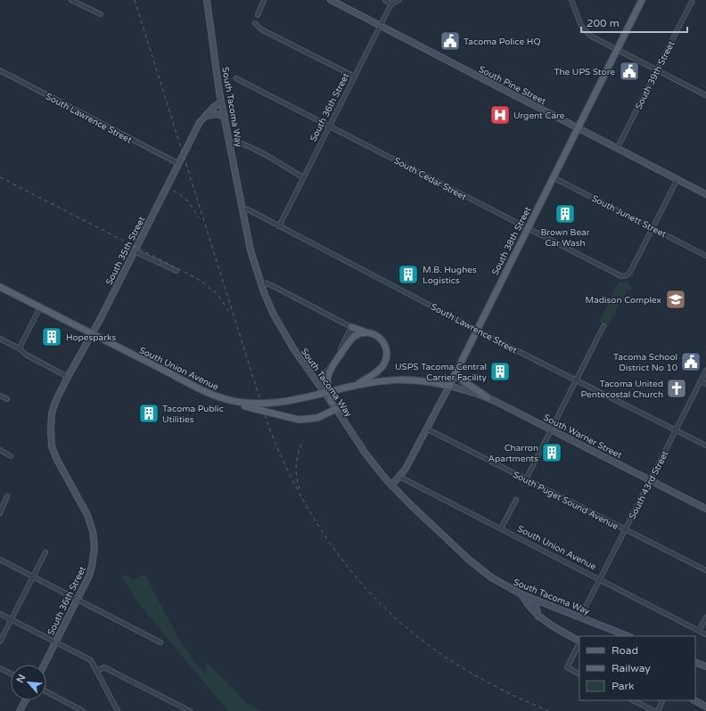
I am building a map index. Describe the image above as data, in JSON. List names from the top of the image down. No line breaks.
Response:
{"streets":{"main road":["South Pine Street","South Tacoma Way","South 36th Street","South 38th Street","South 35th Street","South Union Avenue","South Warner Street"],"street":["South 39th Street","South Lawrence Street","South Cedar Street","South Junett Street","South 43rd Street","South Puget Sound Avenue"]},"crossings":[["South 39th Street","South Pine Street"],["South Pine Street","South 36th Street"],["South Pine Street","South 38th Street"],["South Tacoma Way","South Lawrence Street"],["South Tacoma Way","South 38th Street"],["South Tacoma Way","South 35th Street"],["South Tacoma Way","South 43rd Street"],["South 36th Street","South Lawrence Street"],["South 36th Street","South Cedar Street"],["South 36th Street","South 35th Street"],["South Lawrence Street","South 38th Street"],["South Lawrence Street","South 35th Street"],["South Lawrence Street","South 43rd Street"],["South Cedar Street","South Junett Street"],["South Cedar Street","South 38th Street"],["South Junett Street","South 38th Street"],["South 38th Street","South Union Avenue"],["South 38th Street","South Warner Street"],["South 38th Street","South Puget Sound Avenue"],["South 35th Street","South Union Avenue"],["South Union Avenue","South Warner Street"],["South Union Avenue","South 43rd Street"],["South Warner Street","South 43rd Street"],["South 43rd Street","South Puget Sound Avenue"]],"places":{"public building":["Tacoma Police HQ","The UPS Store","Tacoma School District No 10"],"hospital":["Urgent Care"],"building":["Brown Bear Car Wash","M.B. Hughes Logistics","Hopesparks","USPS Tacoma Central Carrier Facility","Tacoma Public Utilities","Charron Apartments"],"school or university":["Madison Complex"],"church":["Tacoma United Pentecostal Church"]},"legend":["Road","Railway","Park"],"scale_bar":"200 m","north":"top left"}
